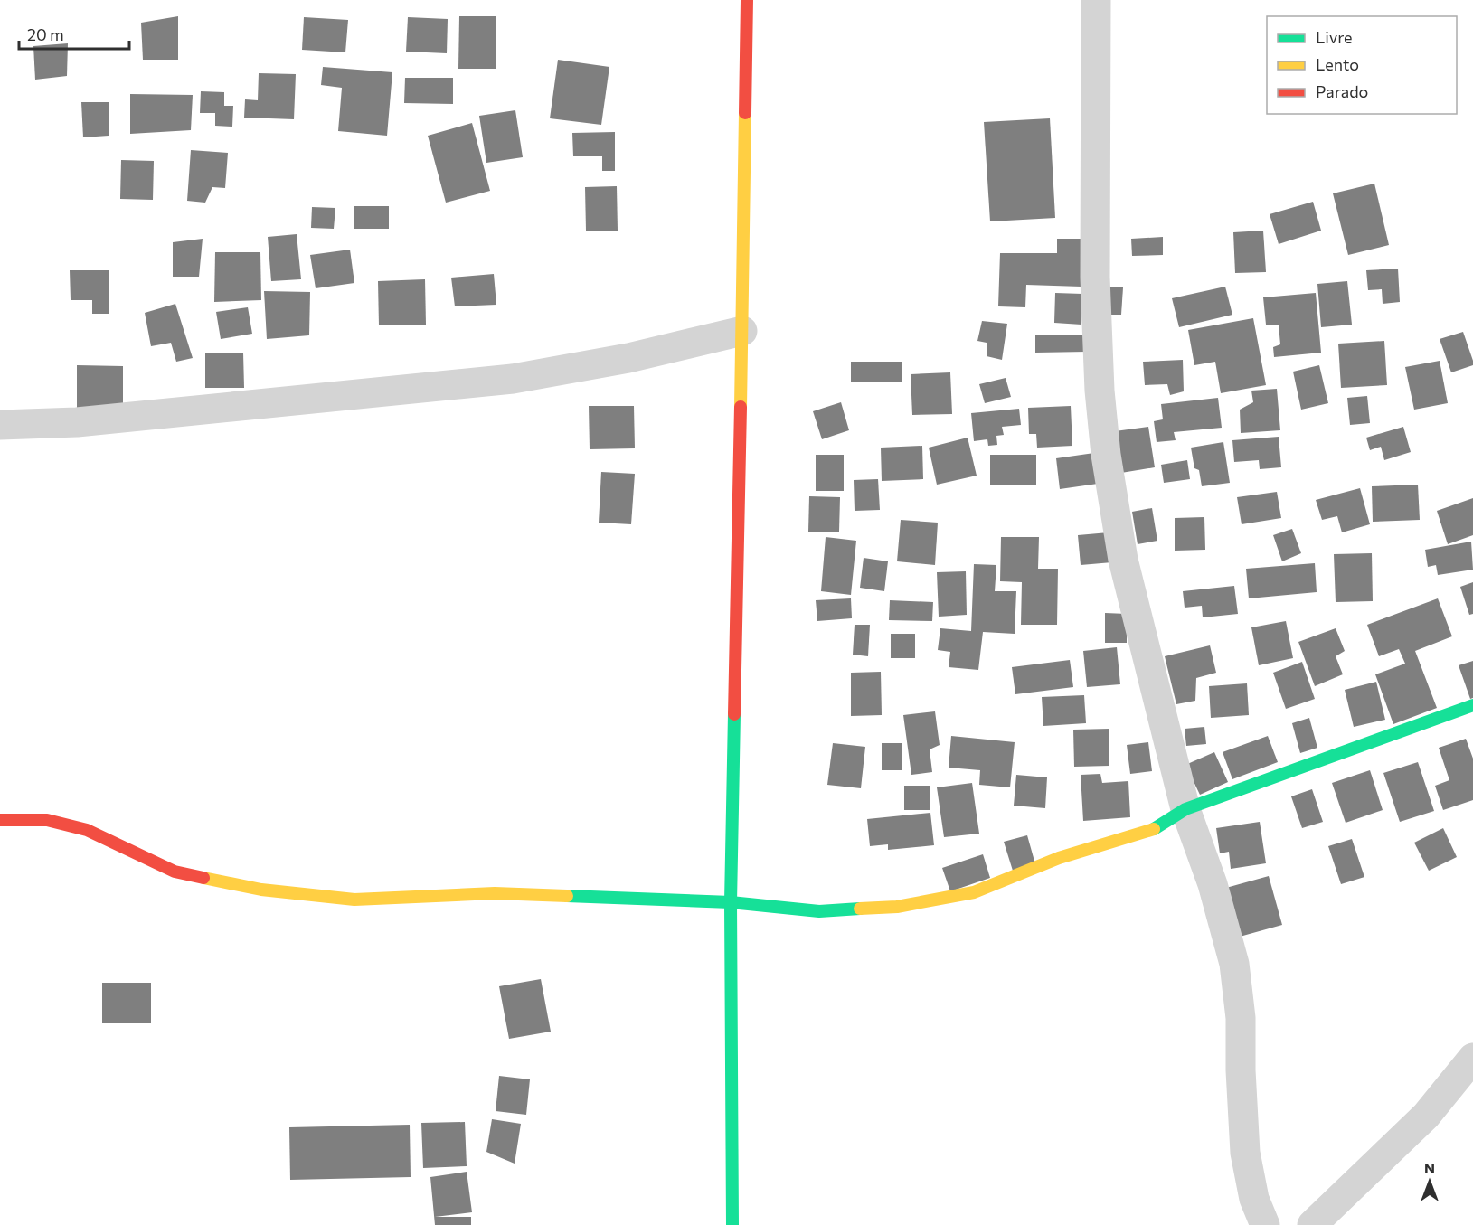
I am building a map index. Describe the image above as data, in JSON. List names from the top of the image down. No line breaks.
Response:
{"legend":["Livre","Lento","Parado"],"scale_bar":"20 m","north":"top"}
